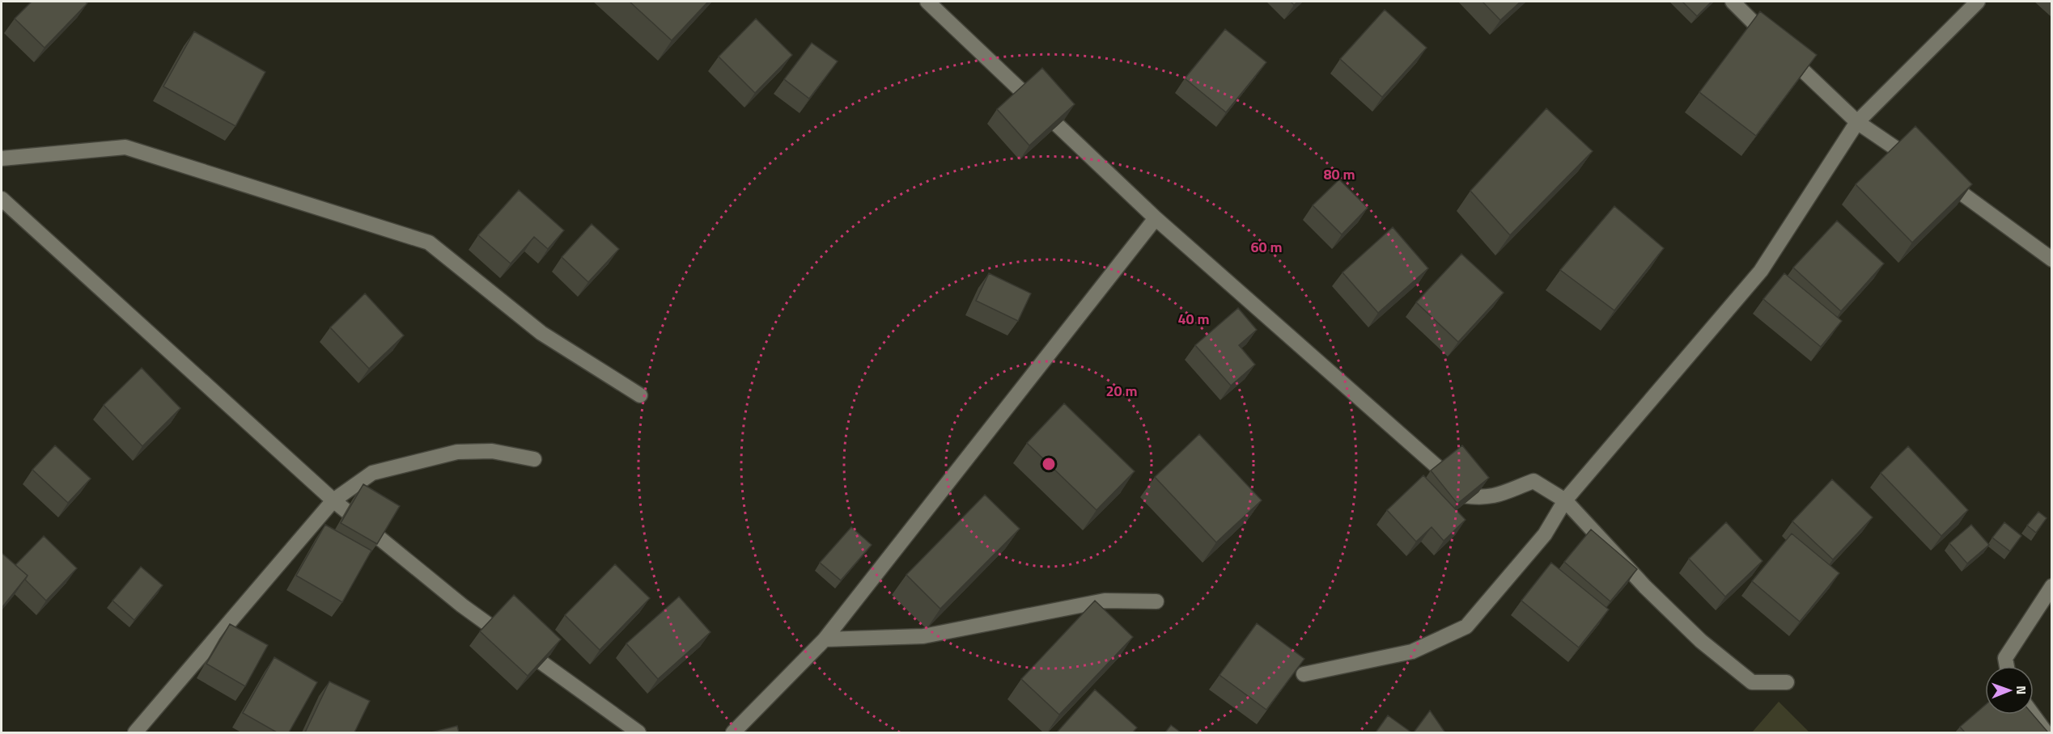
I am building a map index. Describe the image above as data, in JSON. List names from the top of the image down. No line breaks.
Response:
{"north":"right","rings":["80 m","60 m","40 m","20 m"]}
